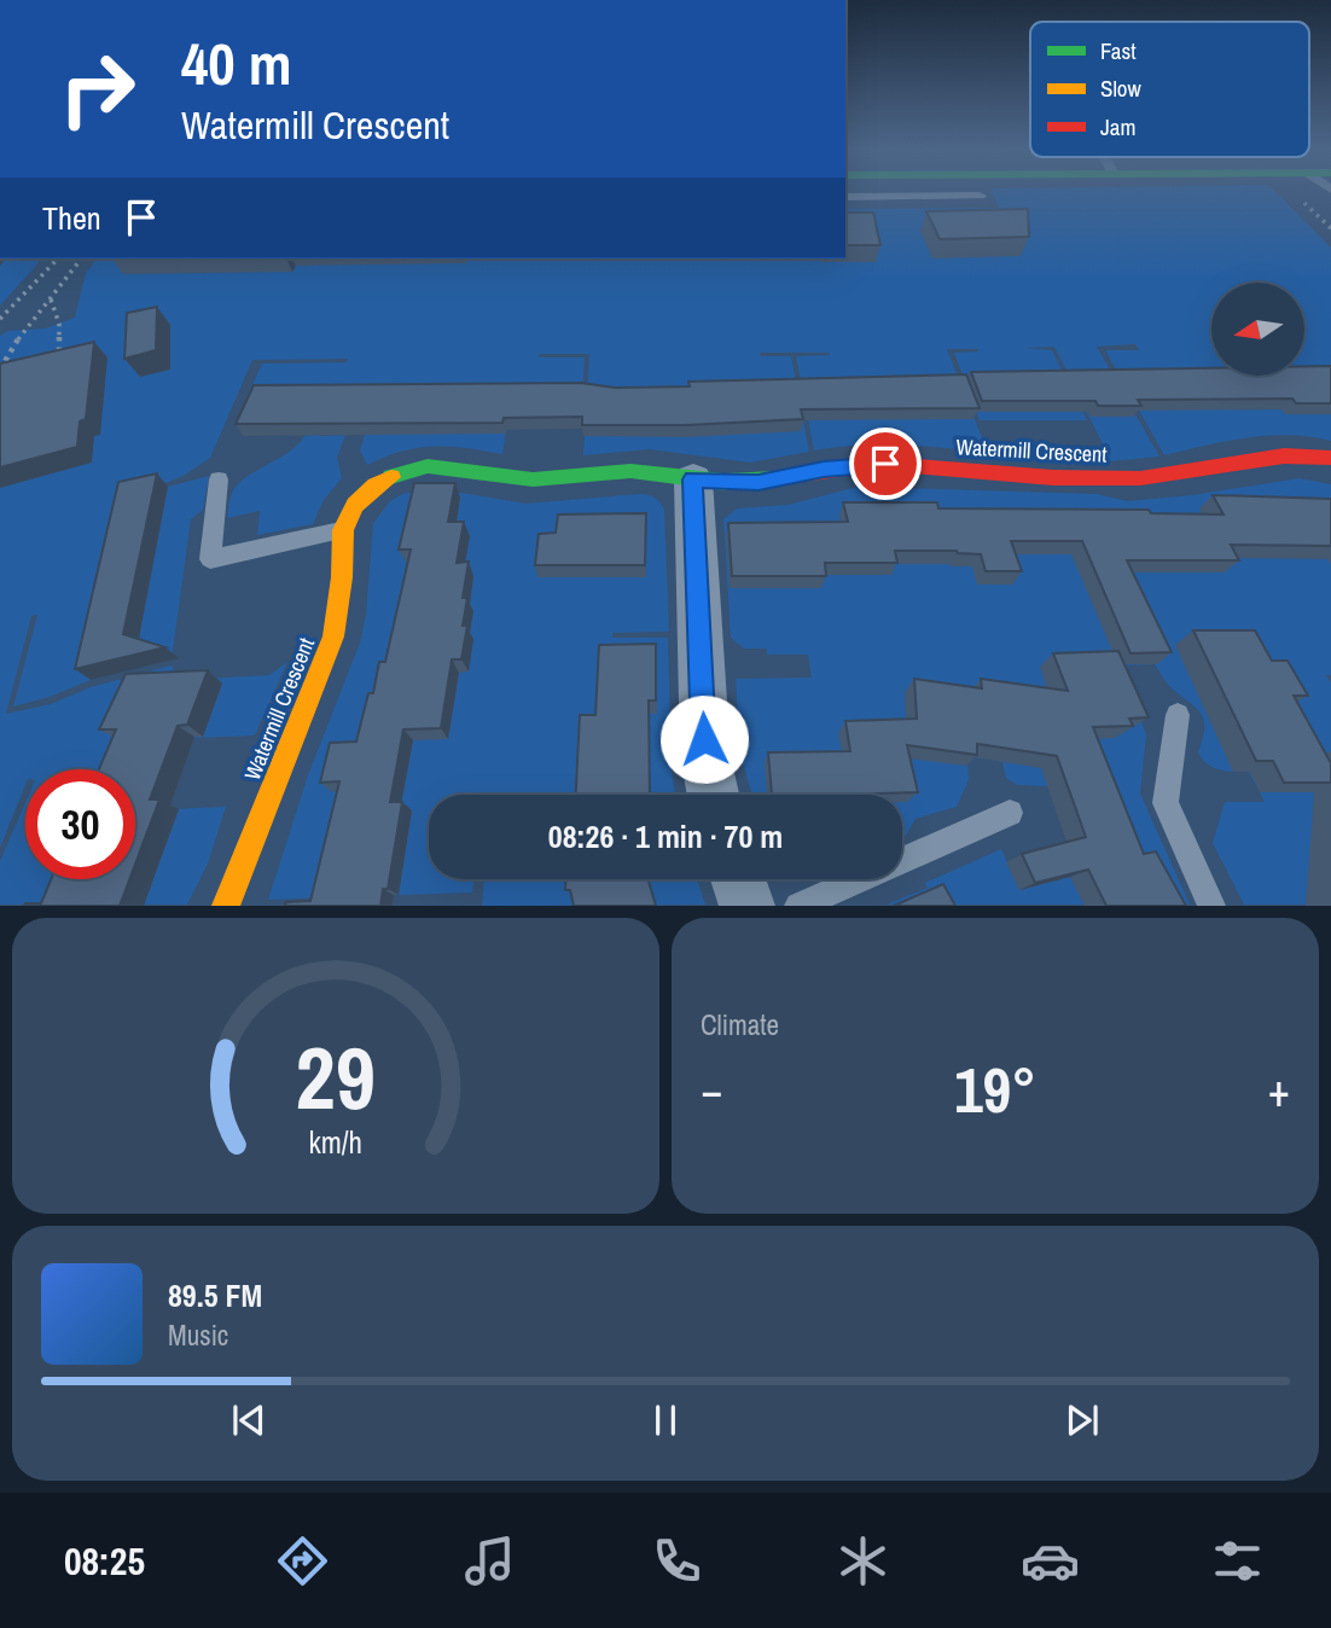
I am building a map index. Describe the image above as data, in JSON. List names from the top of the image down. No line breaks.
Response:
{"streets":{"street":["Watermill Crescent"]},"legend":["Fast","Slow","Jam"],"north":"left","page":{"turn":["40 m","Watermill Crescent"],"then":"Then","limit":"30","trip":"08:26 · 1 min · 70 m","tile":"Climate","heat":["−","19°","+"],"song":["89.5 FM","Music"],"tabs":"08:25","gauge":["29","km/h"]}}
